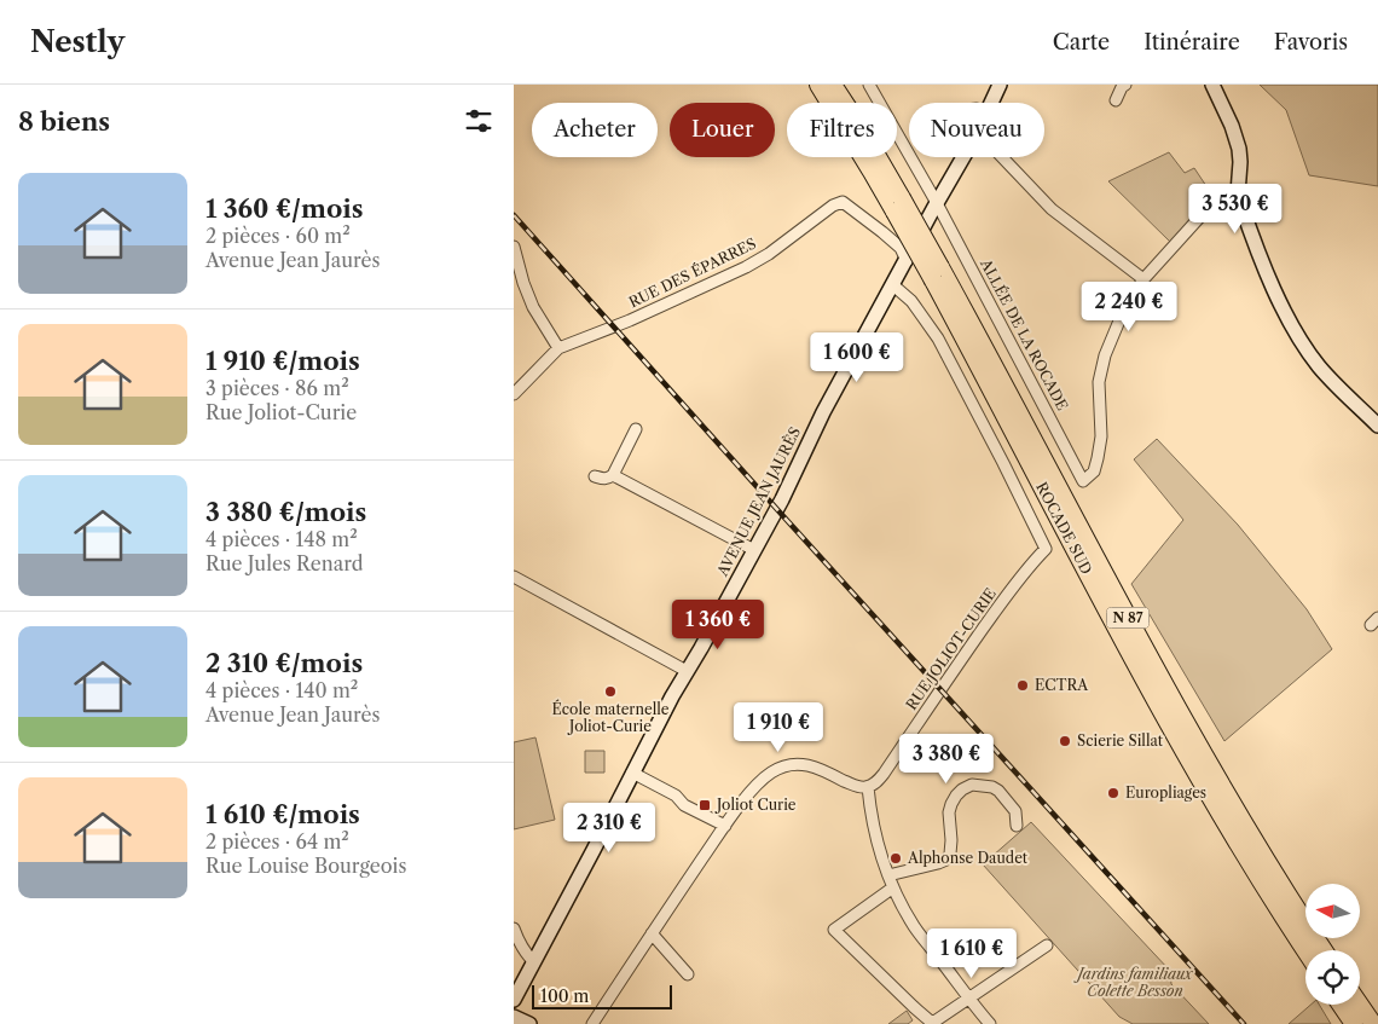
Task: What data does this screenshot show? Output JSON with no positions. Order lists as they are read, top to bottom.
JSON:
{
  "streets": {
    "highway": ["ROCADE SUD", "N 87"],
    "main road": ["AVENUE JEAN JAURÈS"],
    "street": ["RUE DES ÉPARRES", "ALLÉE DE LA ROCADE", "RUE JOLIOT-CURIE"]
  },
  "crossings": [
    ["RUE DES ÉPARRES", "AVENUE JEAN JAURÈS"],
    ["ALLÉE DE LA ROCADE", "AVENUE JEAN JAURÈS"],
    ["AVENUE JEAN JAURÈS", "RUE JOLIOT-CURIE"]
  ],
  "parks": ["Jardins familiaux Colette Besson"],
  "places": {
    "other": [
      "ECTRA",
      "École maternelle Joliot-Curie",
      "Scierie Sillat",
      "Europliages",
      "Alphonse Daudet"
    ],
    "transit": ["Joliot Curie"]
  },
  "scale_bar": "100 m",
  "north": "left",
  "page": {
    "header": "Nestly",
    "nav": ["Carte", "Itinéraire", "Favoris"],
    "heading": "8 biens",
    "chip": [
      "Acheter",
      "Louer",
      "Filtres",
      "Nouveau"
    ],
    "list": [
      {
        "name": "1 360 €/mois",
        "note": "2 pièces · 60 m² · Avenue Jean Jaurès"
      },
      {
        "name": "1 910 €/mois",
        "note": "3 pièces · 86 m² · Rue Joliot-Curie"
      },
      {
        "name": "3 380 €/mois",
        "note": "4 pièces · 148 m² · Rue Jules Renard"
      },
      {
        "name": "2 310 €/mois",
        "note": "4 pièces · 140 m² · Avenue Jean Jaurès"
      },
      {
        "name": "1 610 €/mois",
        "note": "2 pièces · 64 m² · Rue Louise Bourgeois"
      }
    ],
    "price": [
      "3 530 €",
      "2 240 €",
      "1 600 €",
      "1 360 €",
      "1 910 €",
      "3 380 €",
      "2 310 €",
      "1 610 €"
    ],
    "scale": "100 m"
  }
}
